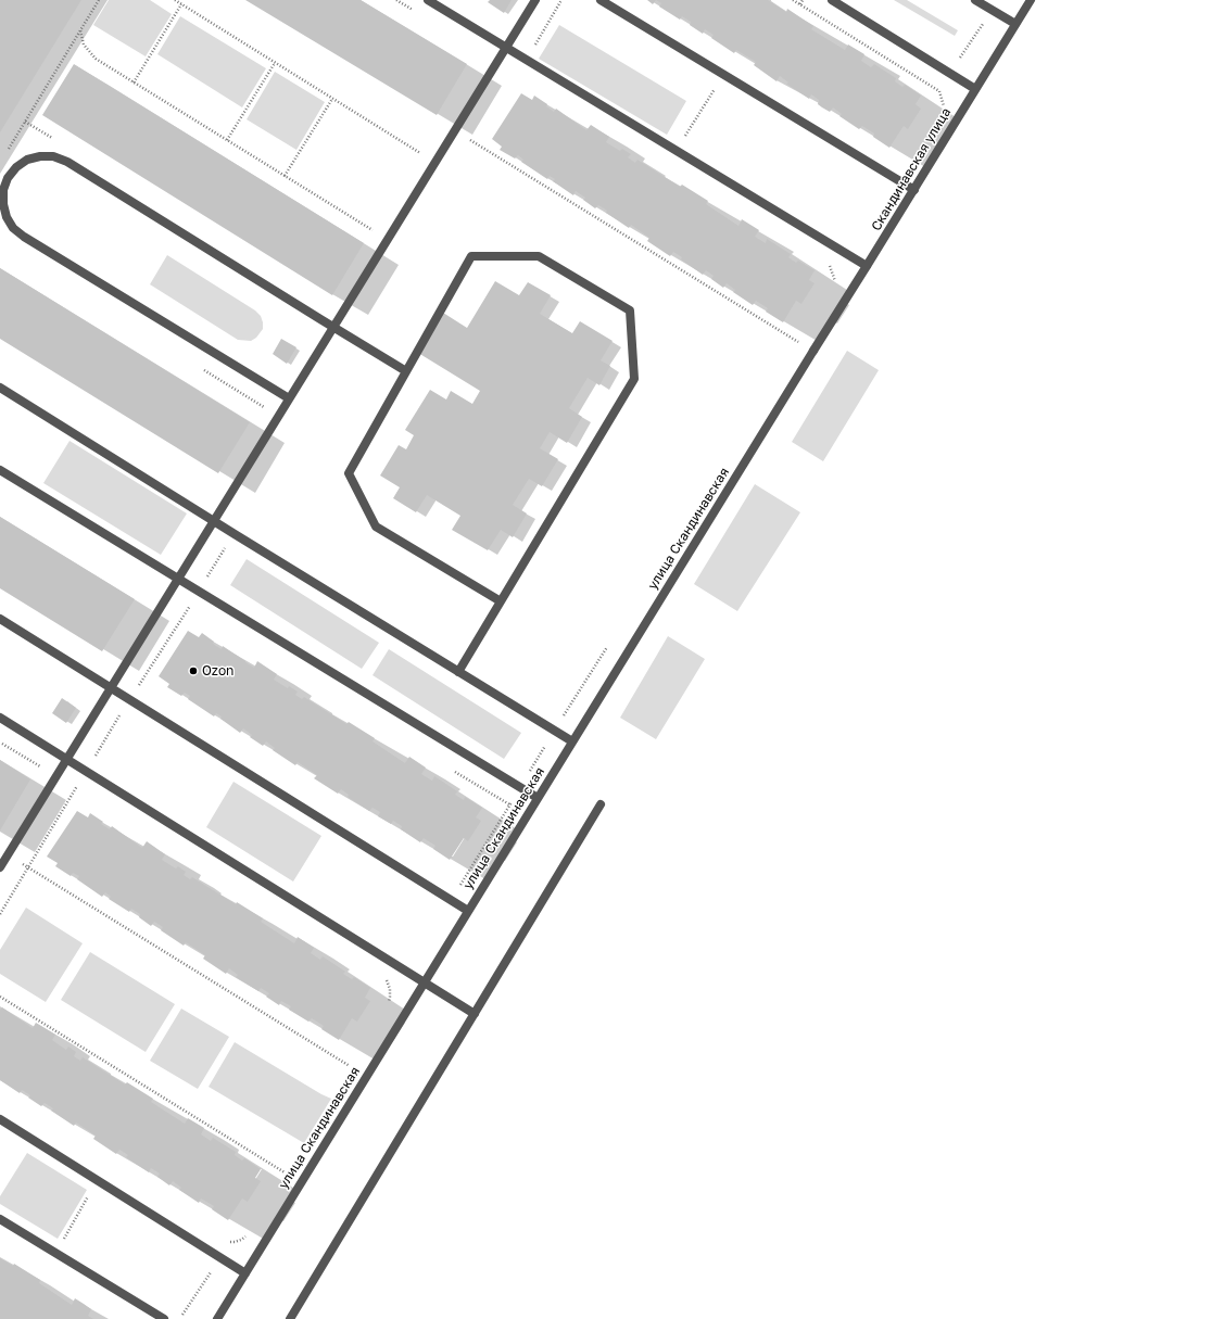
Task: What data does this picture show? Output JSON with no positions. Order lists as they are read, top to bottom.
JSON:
{
  "streets": {
    "street": ["Скандинавская улица", "улица Скандинавская"]
  },
  "crossings": [
    ["Скандинавская улица", "улица Скандинавская"]
  ],
  "places": ["Ozon"]
}
